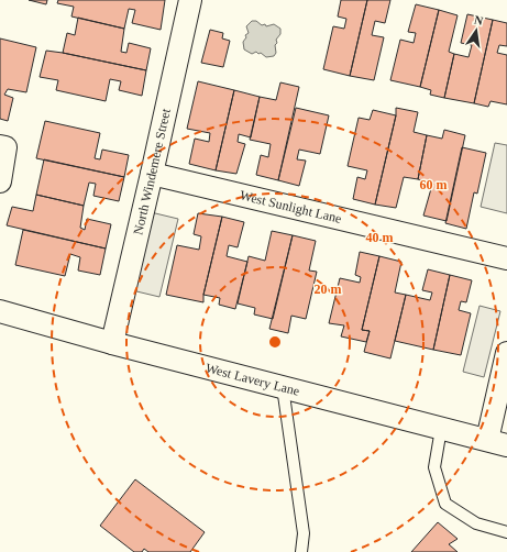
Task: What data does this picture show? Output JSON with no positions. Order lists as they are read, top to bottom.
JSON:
{
  "streets": {
    "street": ["North Windemere Street", "West Sunlight Lane", "West Lavery Lane"]
  },
  "crossings": [
    ["North Windemere Street", "West Sunlight Lane"],
    ["North Windemere Street", "West Lavery Lane"]
  ],
  "north": "top",
  "rings": ["60 m", "40 m", "20 m"]
}
